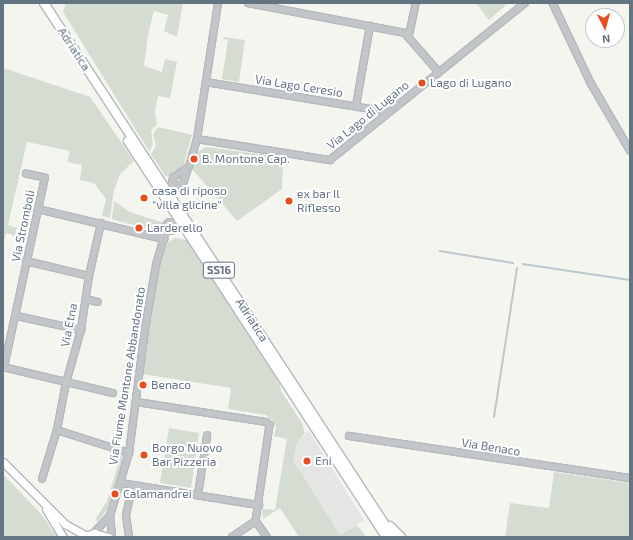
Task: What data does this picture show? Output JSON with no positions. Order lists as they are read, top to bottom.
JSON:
{
  "streets": {
    "highway": ["Adriatica", "SS16"],
    "street": [
      "Via Lago Ceresio",
      "Via Lago di Lugano",
      "Via Stromboli",
      "Via Etna",
      "Via Fiume Montone Abbandonato",
      "Via Benaco"
    ]
  },
  "crossings": [
    ["Adriatica", "SS16"],
    ["Via Lago Ceresio", "Via Lago di Lugano"]
  ],
  "places": [
    "Lago di Lugano",
    "B. Montone Cap.",
    "casa di riposo \"villa glicine\"",
    "ex bar Il Riflesso",
    "Larderello",
    "Benaco",
    "Borgo Nuovo Bar Pizzeria",
    "Eni",
    "Calamandrei"
  ],
  "north": "bottom"
}
